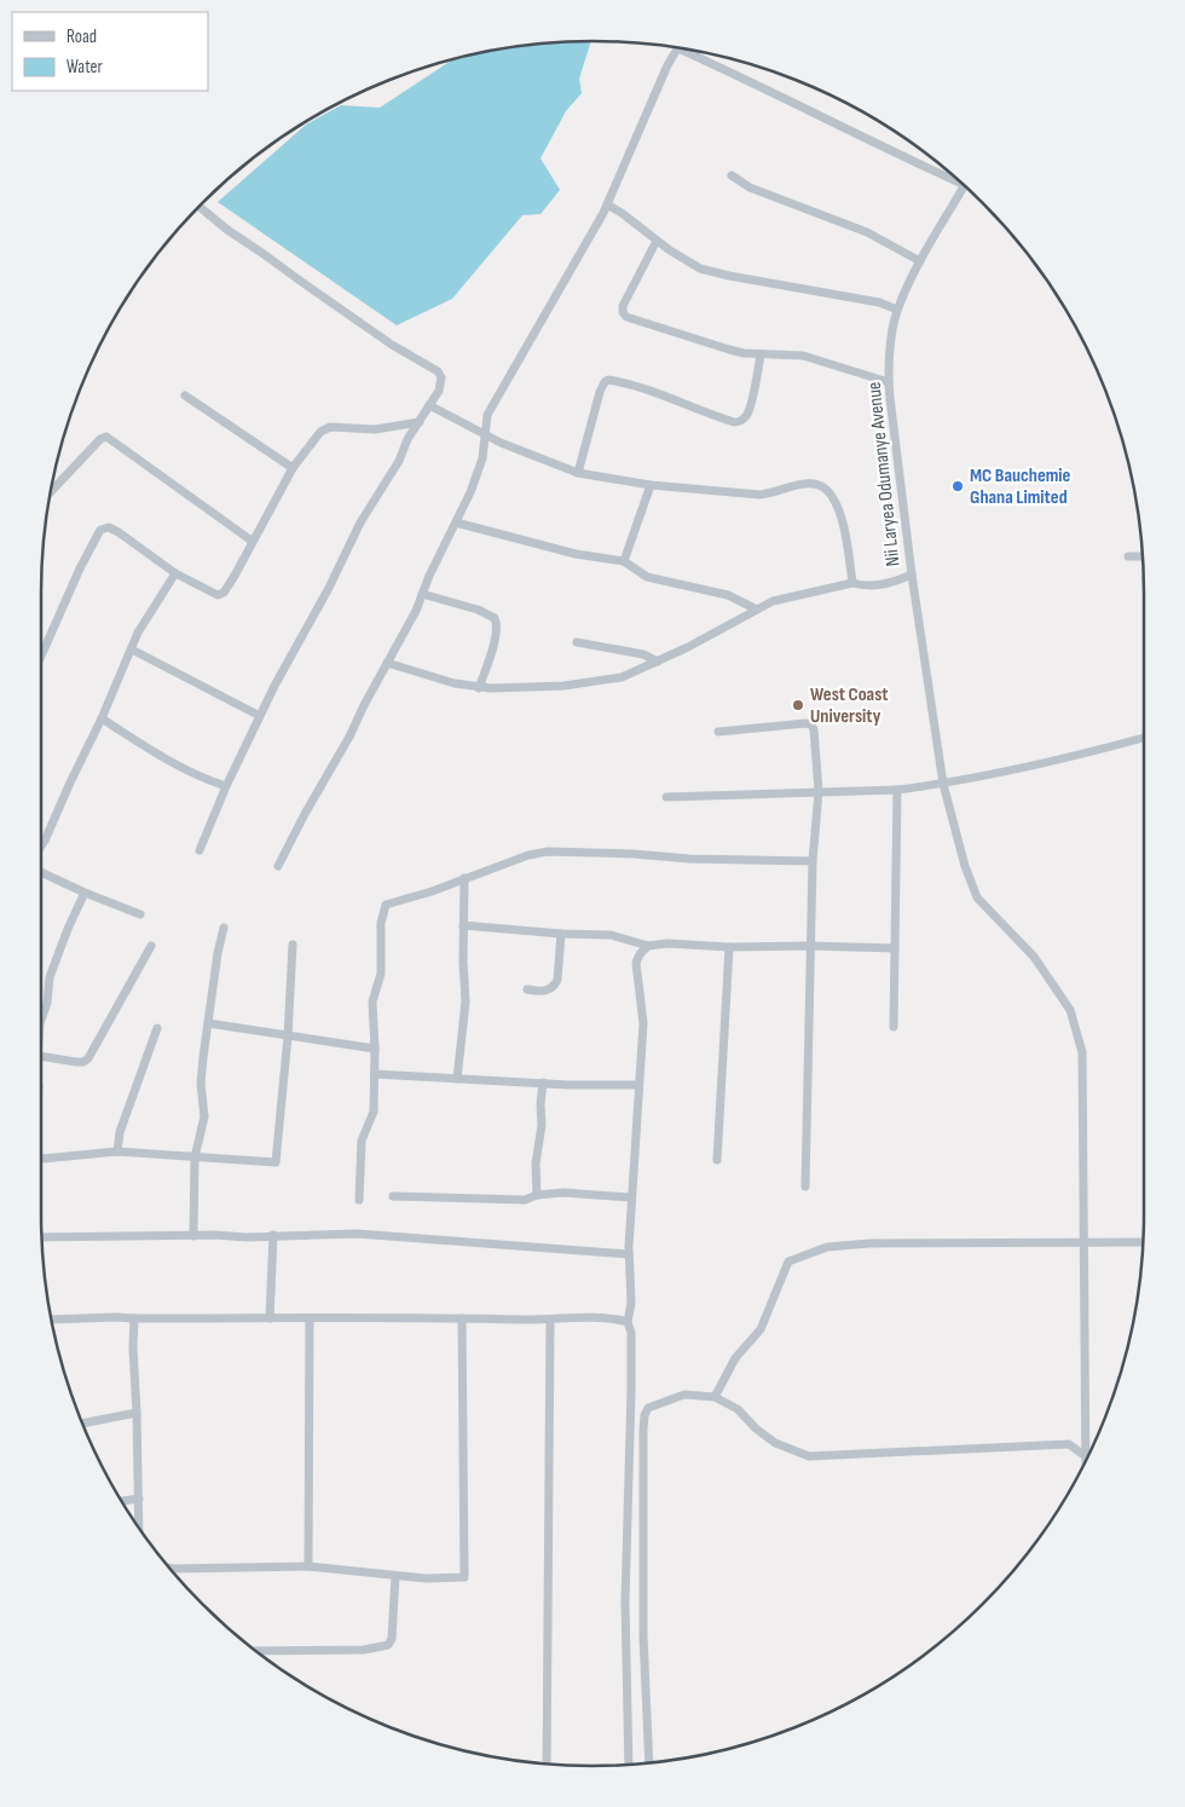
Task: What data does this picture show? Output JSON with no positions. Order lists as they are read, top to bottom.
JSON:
{
  "streets": {
    "street": ["Nii Laryea Odumanye Avenue"]
  },
  "places": ["MC Bauchemie Ghana Limited", "West Coast University"],
  "legend": ["Road", "Water"]
}
